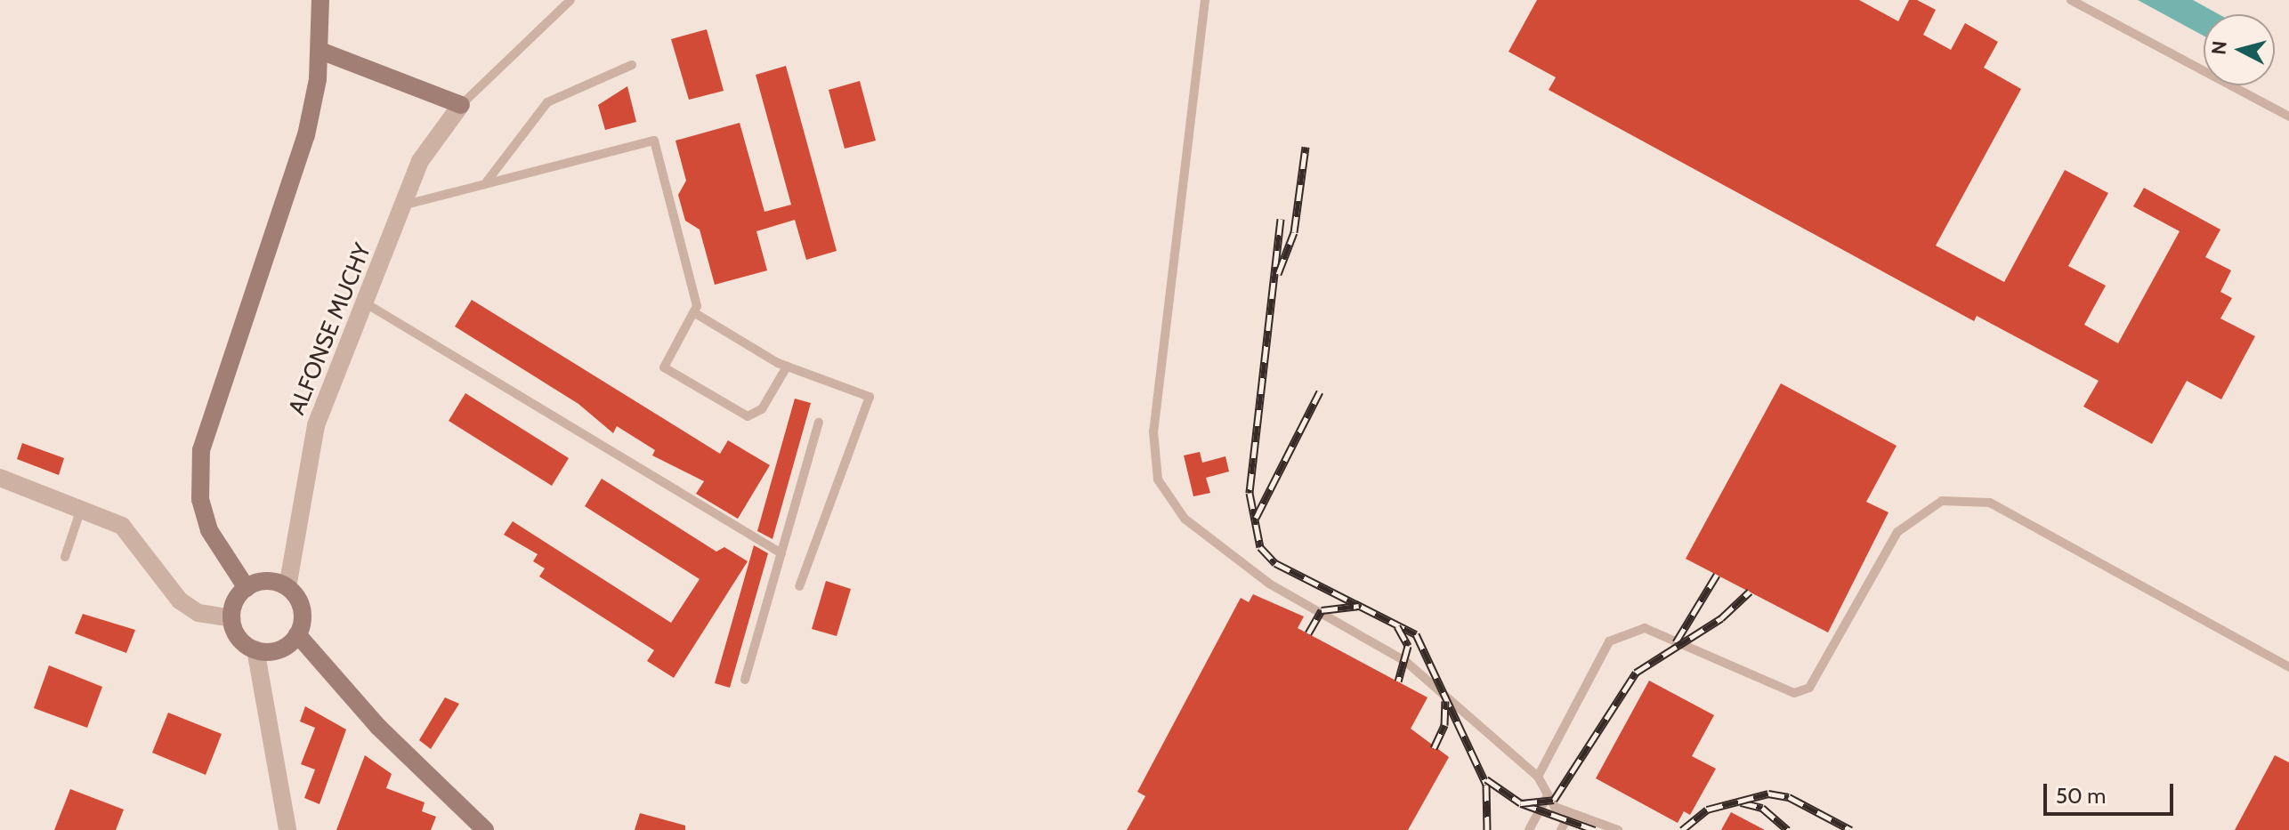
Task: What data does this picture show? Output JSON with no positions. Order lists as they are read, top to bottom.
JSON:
{
  "streets": {
    "street": ["ALFONSE MUCHY"]
  },
  "scale_bar": "50 m",
  "north": "left"
}
